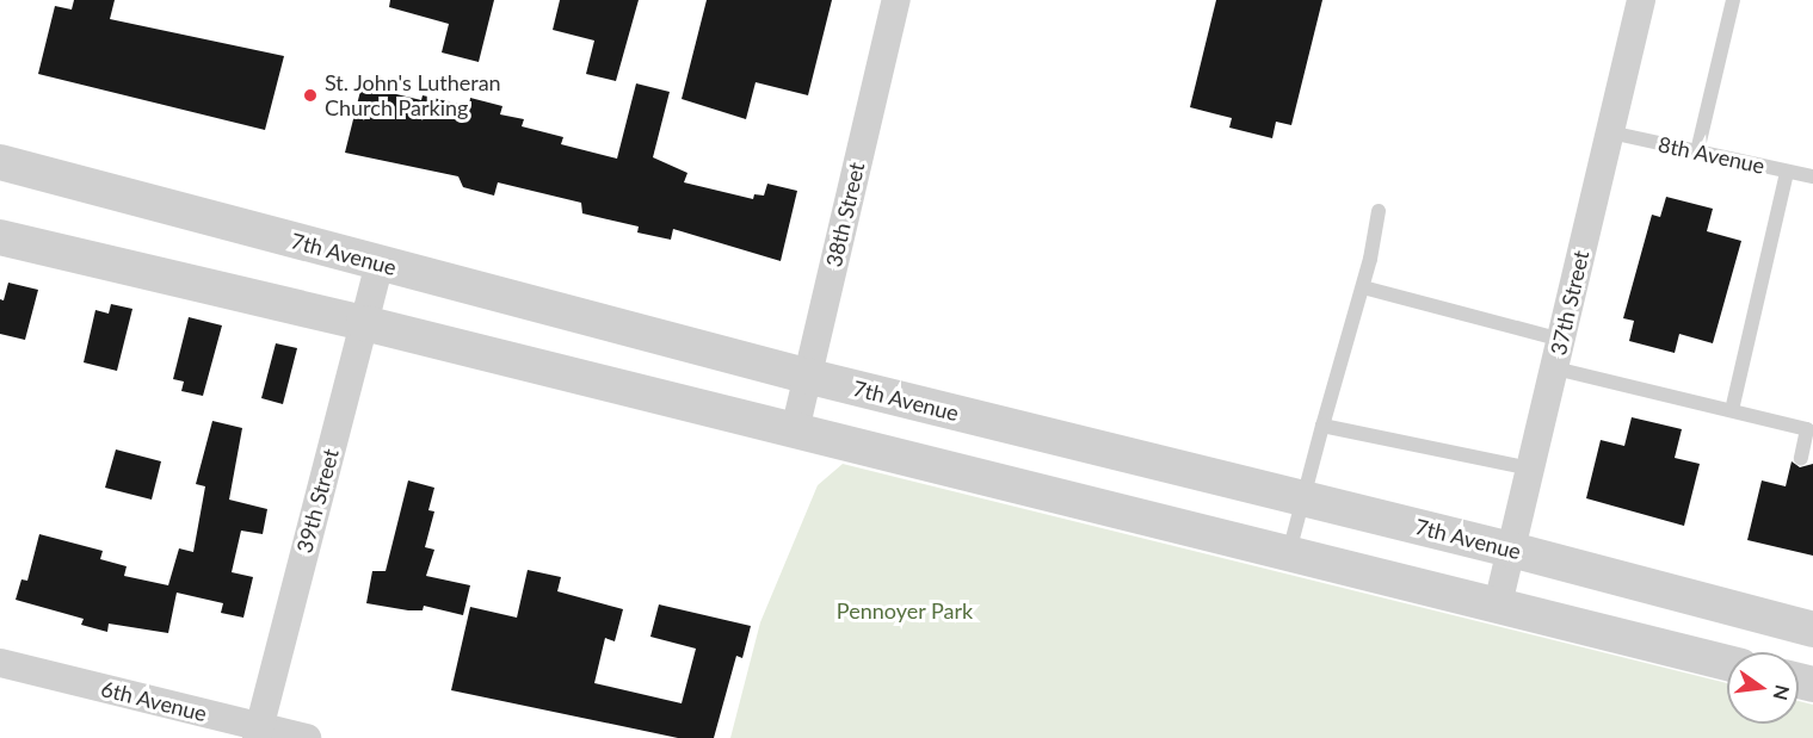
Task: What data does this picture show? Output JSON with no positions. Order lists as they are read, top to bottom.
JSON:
{
  "streets": {
    "street": [
      "38th Street",
      "7th Avenue",
      "37th Street",
      "39th Street",
      "6th Avenue"
    ],
    "lane": ["8th Avenue"]
  },
  "crossings": [
    ["8th Avenue", "37th Street"],
    ["38th Street", "7th Avenue"],
    ["7th Avenue", "37th Street"],
    ["7th Avenue", "39th Street"],
    ["39th Street", "6th Avenue"]
  ],
  "parks": ["Pennoyer Park"],
  "places": ["St. John's Lutheran Church Parking"],
  "north": "right"
}
